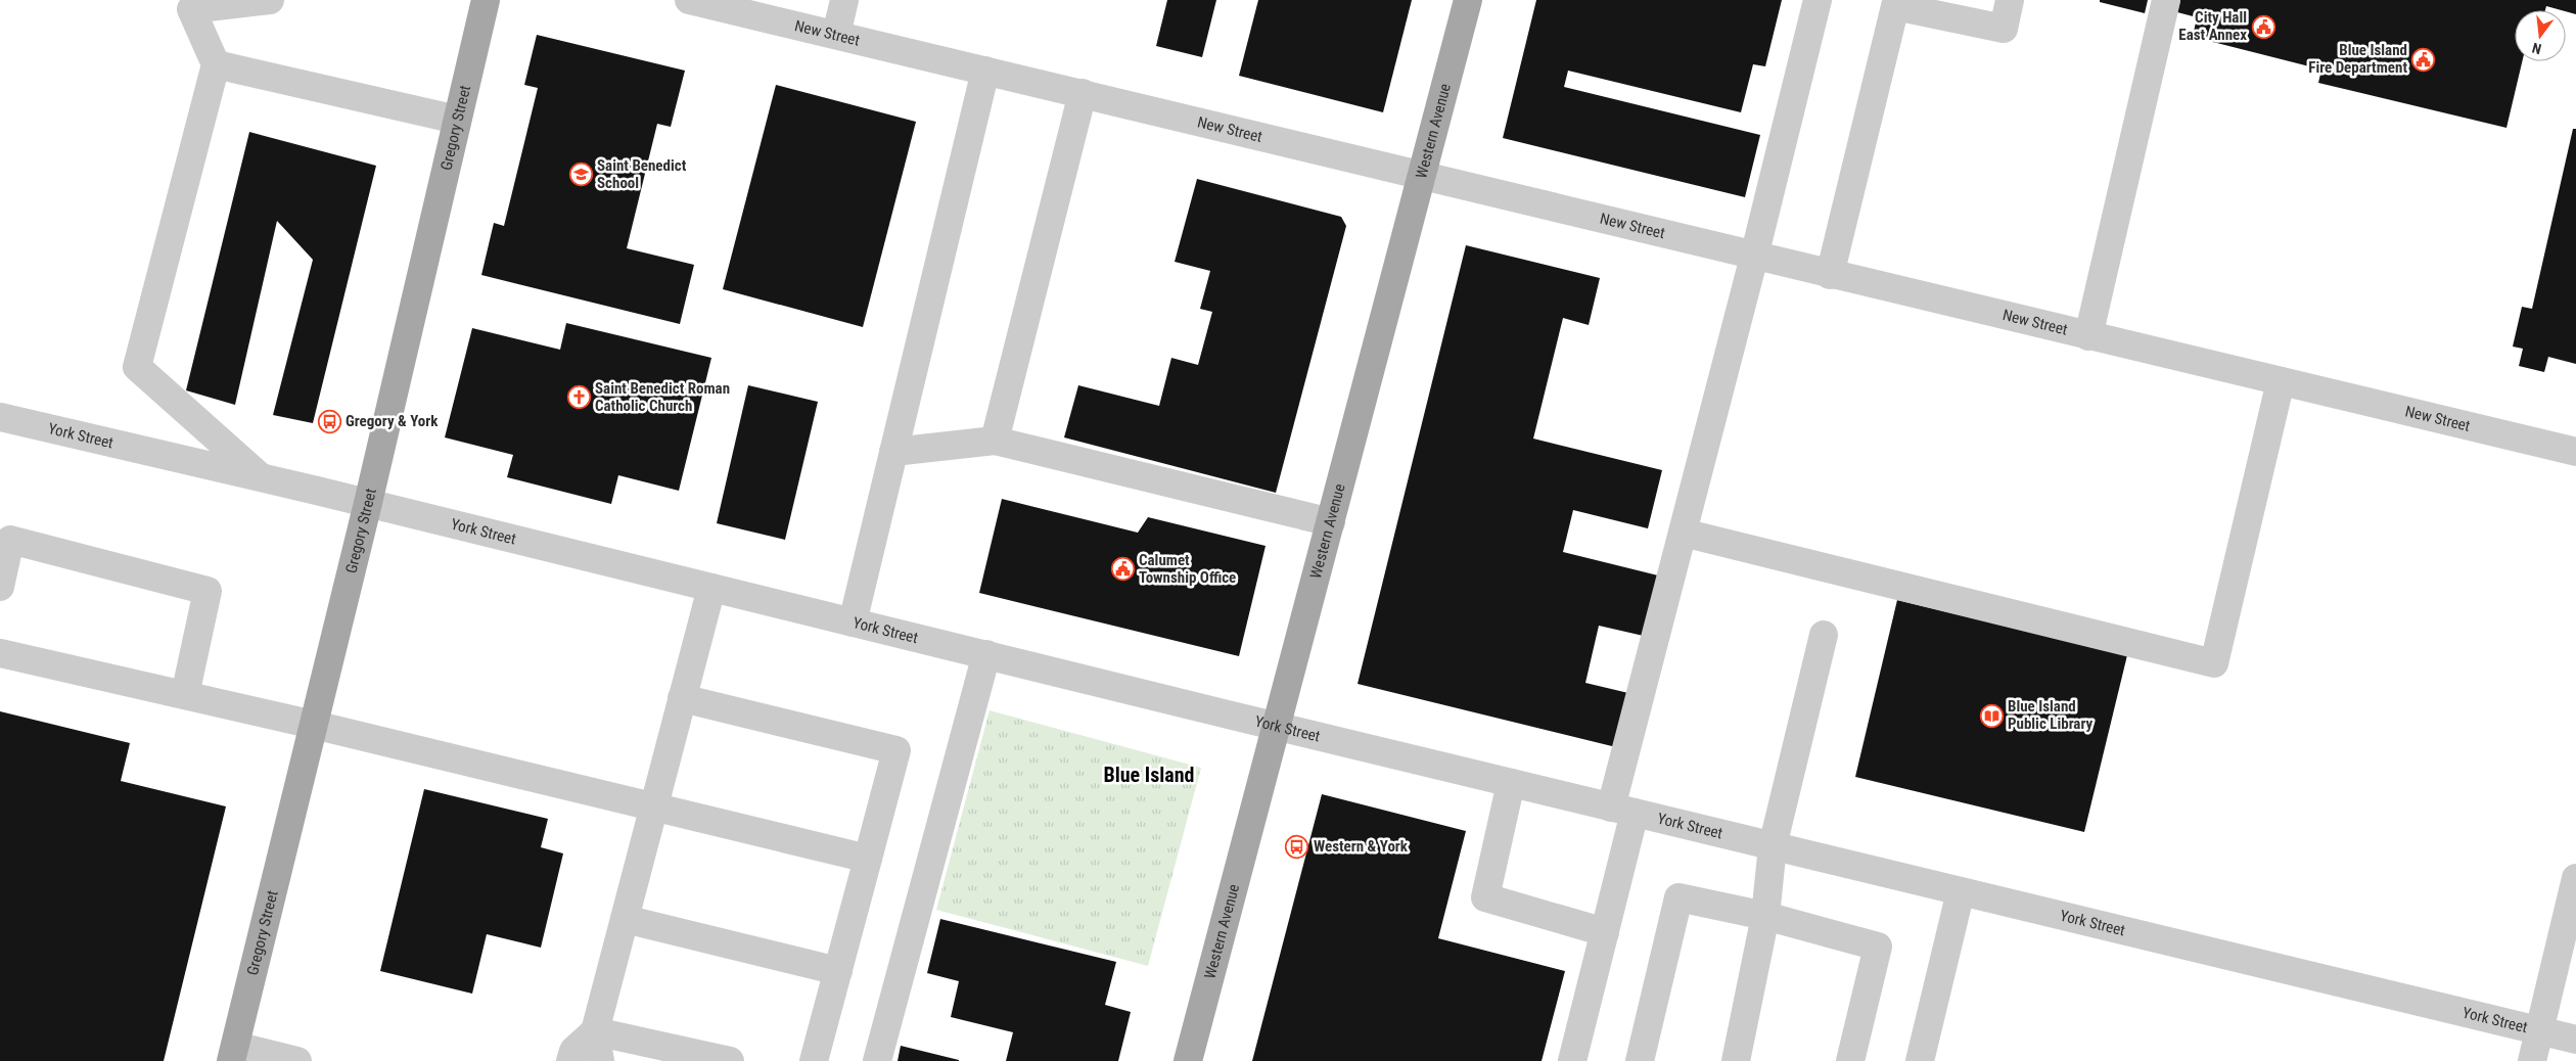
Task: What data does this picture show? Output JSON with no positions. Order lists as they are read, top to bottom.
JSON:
{
  "streets": {
    "main road": ["Gregory Street", "Western Avenue"],
    "street": ["New Street", "York Street"]
  },
  "crossings": [
    ["New Street", "Western Avenue"],
    ["Gregory Street", "York Street"],
    ["Western Avenue", "York Street"]
  ],
  "districts": ["Blue Island"],
  "places": {
    "public building": ["City Hall East Annex", "Blue Island Fire Department", "Calumet Township Office"],
    "school or university": ["Saint Benedict School"],
    "church": ["Saint Benedict Roman Catholic Church"],
    "bus stop": ["Gregory & York", "Western & York"],
    "library": ["Blue Island Public Library"]
  },
  "north": "bottom"
}
